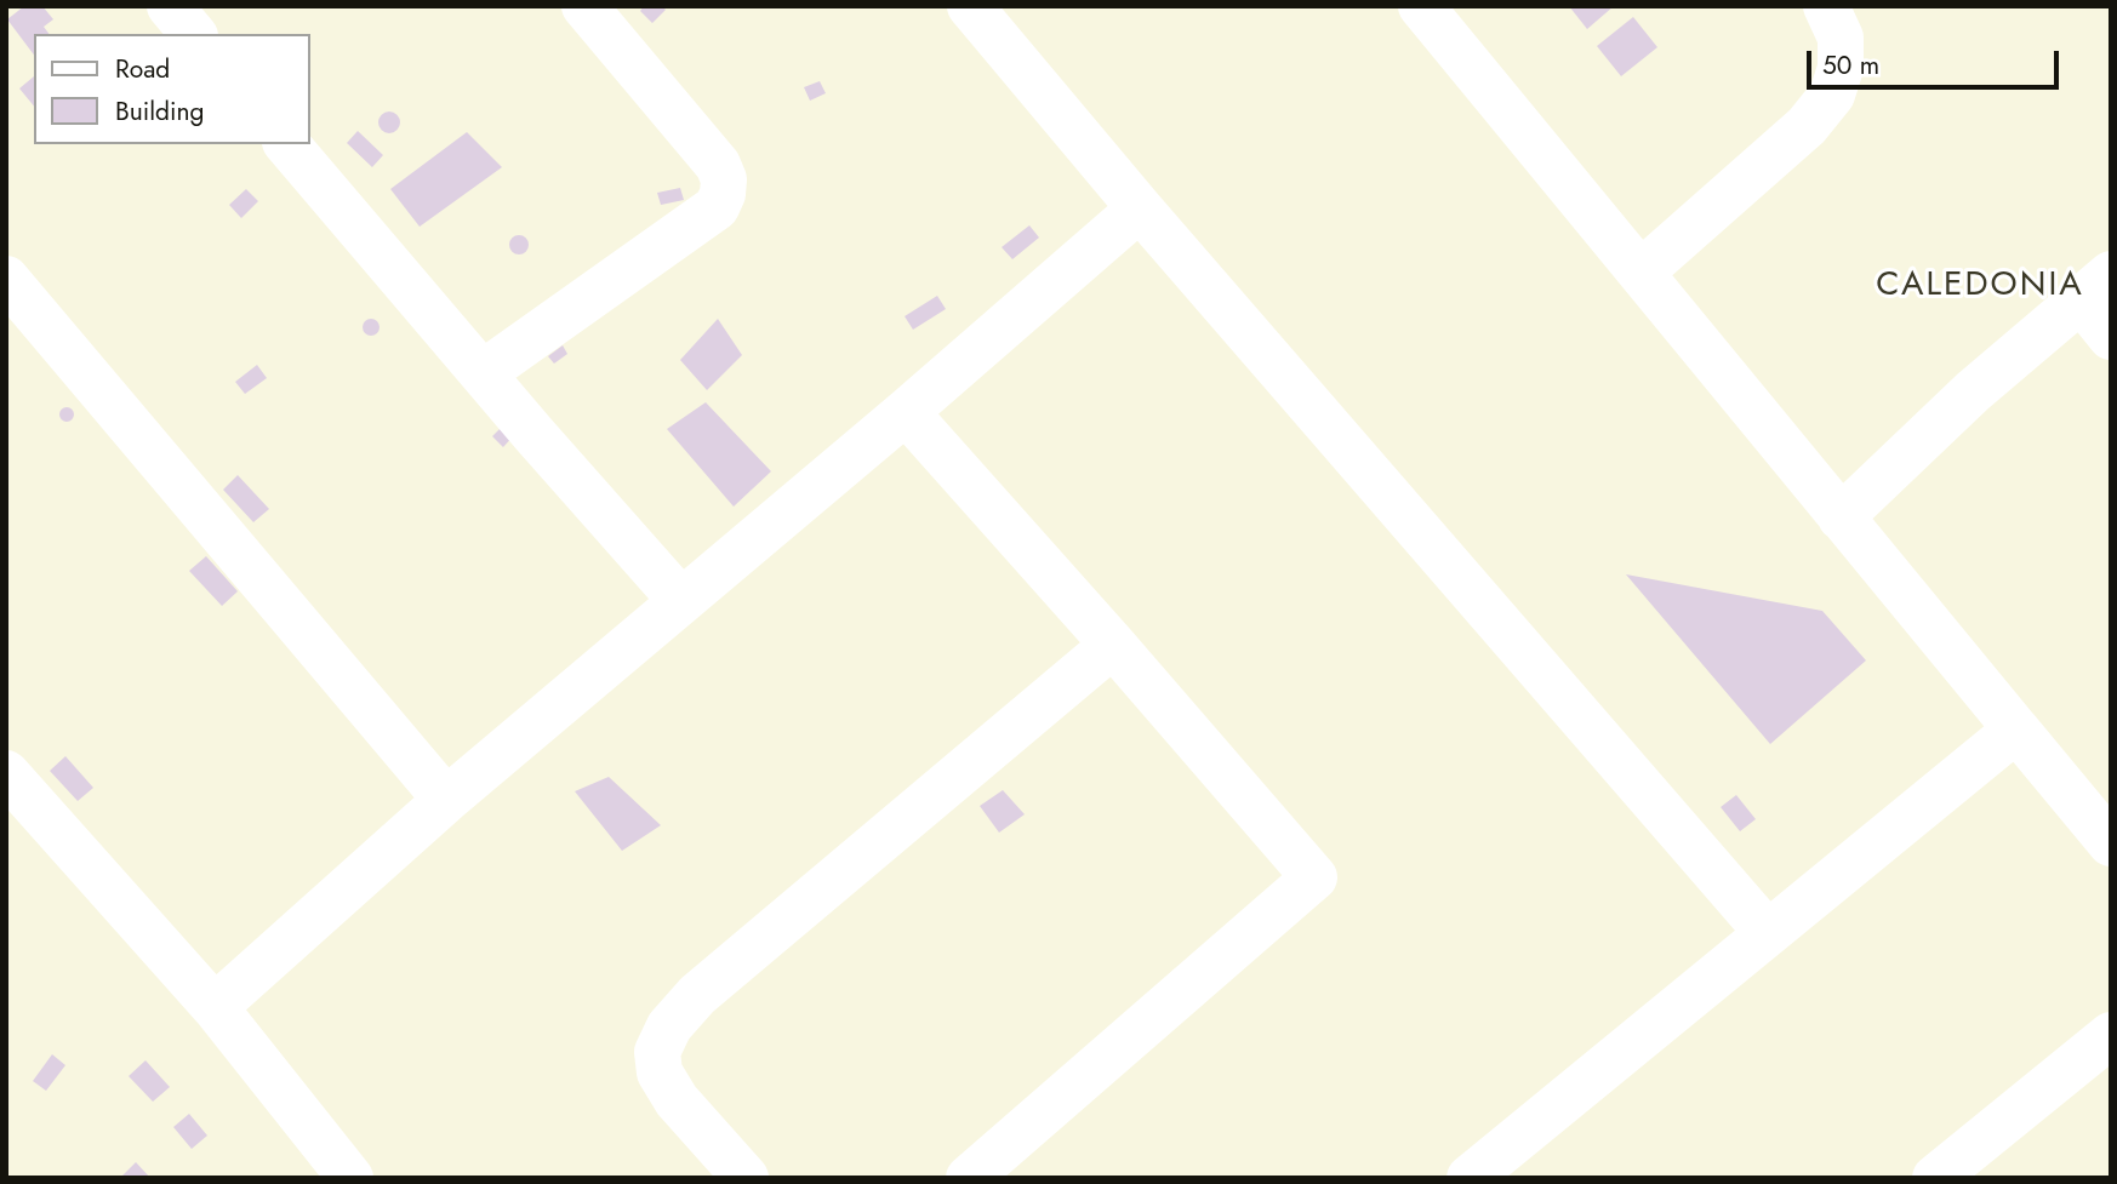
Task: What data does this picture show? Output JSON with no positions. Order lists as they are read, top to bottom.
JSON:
{
  "districts": ["CALEDONIA"],
  "legend": ["Road", "Building"],
  "scale_bar": "50 m"
}
